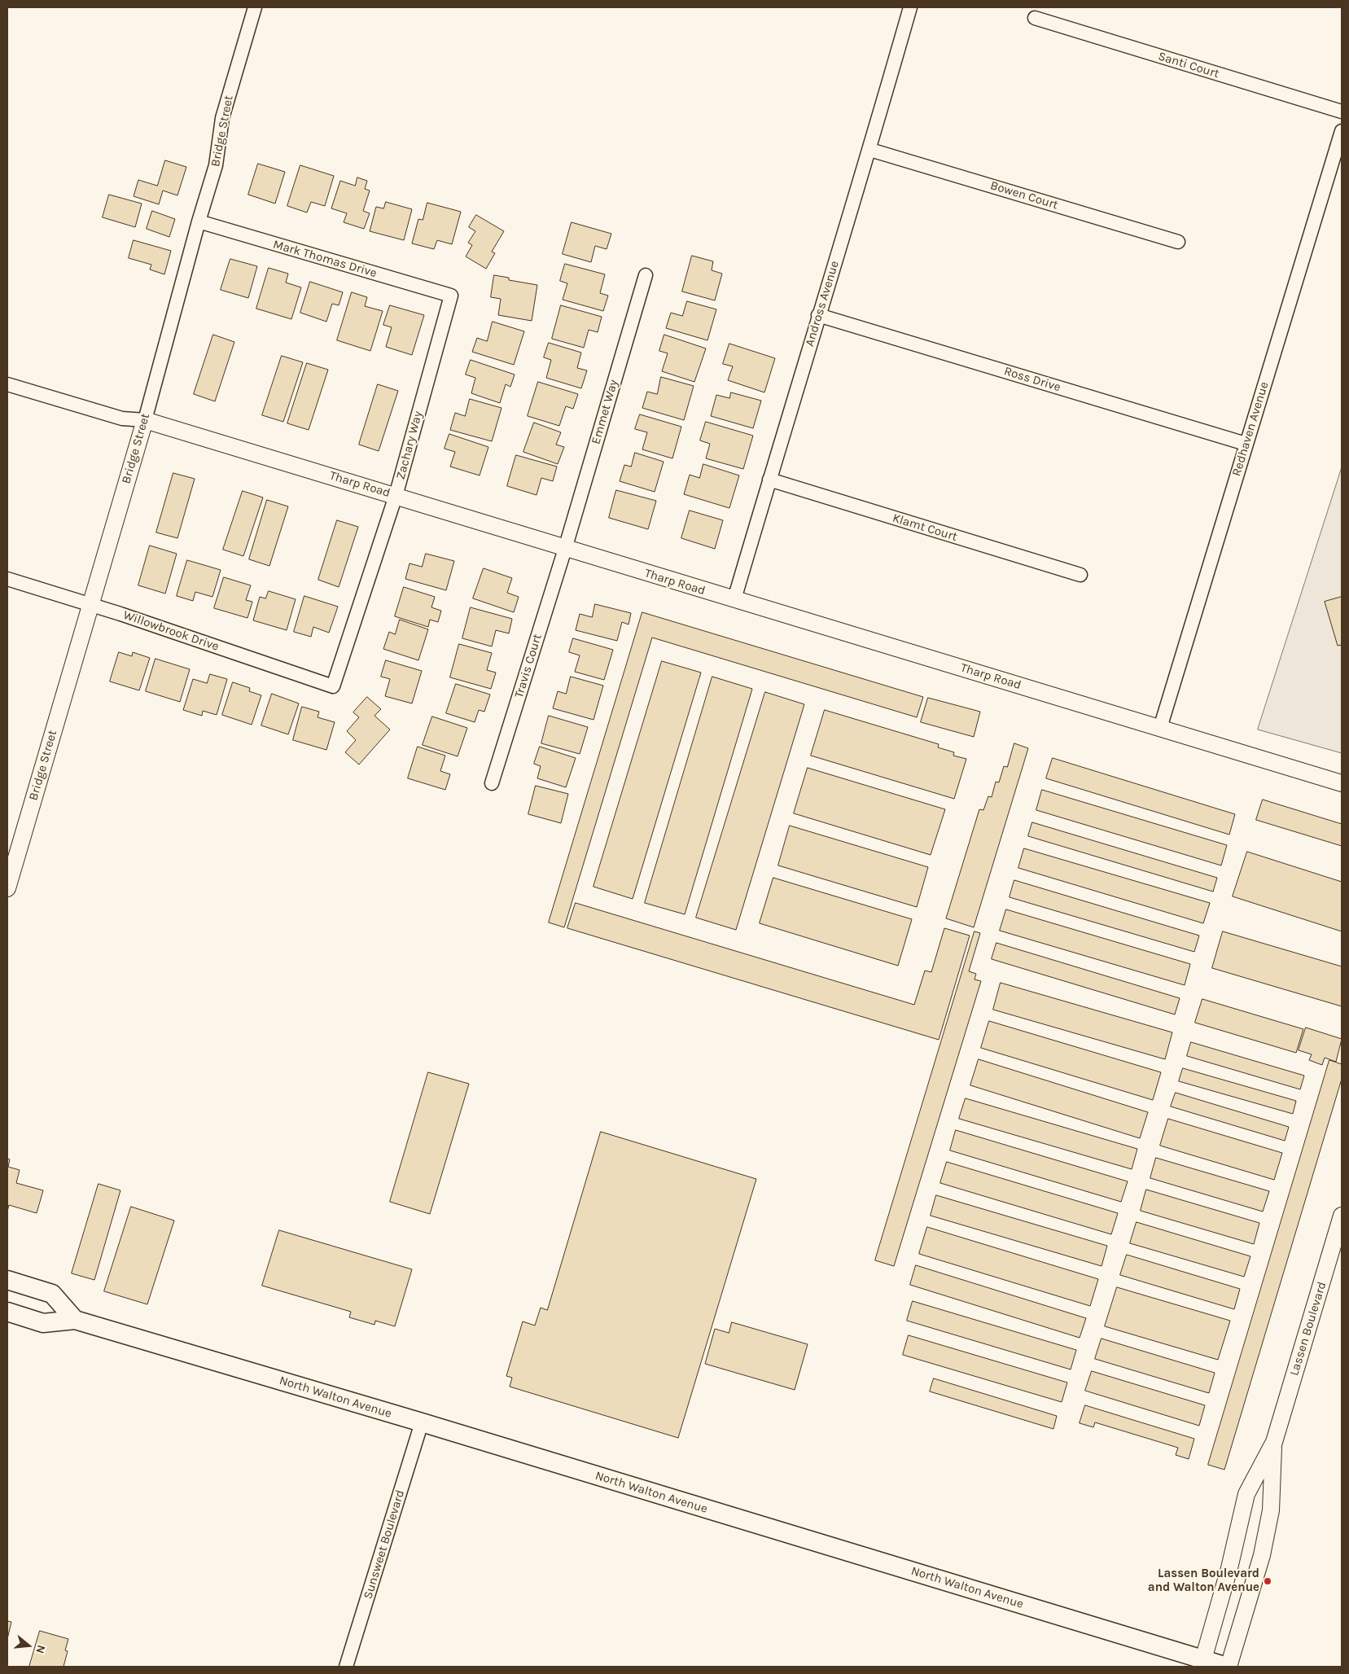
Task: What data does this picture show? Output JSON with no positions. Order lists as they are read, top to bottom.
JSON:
{
  "streets": {
    "main road": ["North Walton Avenue"],
    "street": [
      "Santi Court",
      "Bridge Street",
      "Bowen Court",
      "Mark Thomas Drive",
      "Andross Avenue",
      "Ross Drive",
      "Emmet Way",
      "Redhaven Avenue",
      "Zachary Way",
      "Tharp Road",
      "Klamt Court",
      "Willowbrook Drive",
      "Travis Court",
      "Lassen Boulevard",
      "Sunsweet Boulevard"
    ]
  },
  "crossings": [
    ["Bridge Street", "Mark Thomas Drive"],
    ["Bridge Street", "Tharp Road"],
    ["Bridge Street", "Willowbrook Drive"],
    ["Bowen Court", "Andross Avenue"],
    ["Mark Thomas Drive", "Zachary Way"],
    ["Andross Avenue", "Ross Drive"],
    ["Andross Avenue", "Tharp Road"],
    ["Andross Avenue", "Klamt Court"],
    ["Ross Drive", "Redhaven Avenue"],
    ["Emmet Way", "Tharp Road"],
    ["Emmet Way", "Travis Court"],
    ["Redhaven Avenue", "Tharp Road"],
    ["Zachary Way", "Tharp Road"],
    ["Zachary Way", "Willowbrook Drive"],
    ["Tharp Road", "Travis Court"],
    ["Lassen Boulevard", "North Walton Avenue"],
    ["North Walton Avenue", "Sunsweet Boulevard"]
  ],
  "places": ["Lassen Boulevard and Walton Avenue"],
  "north": "right"
}
